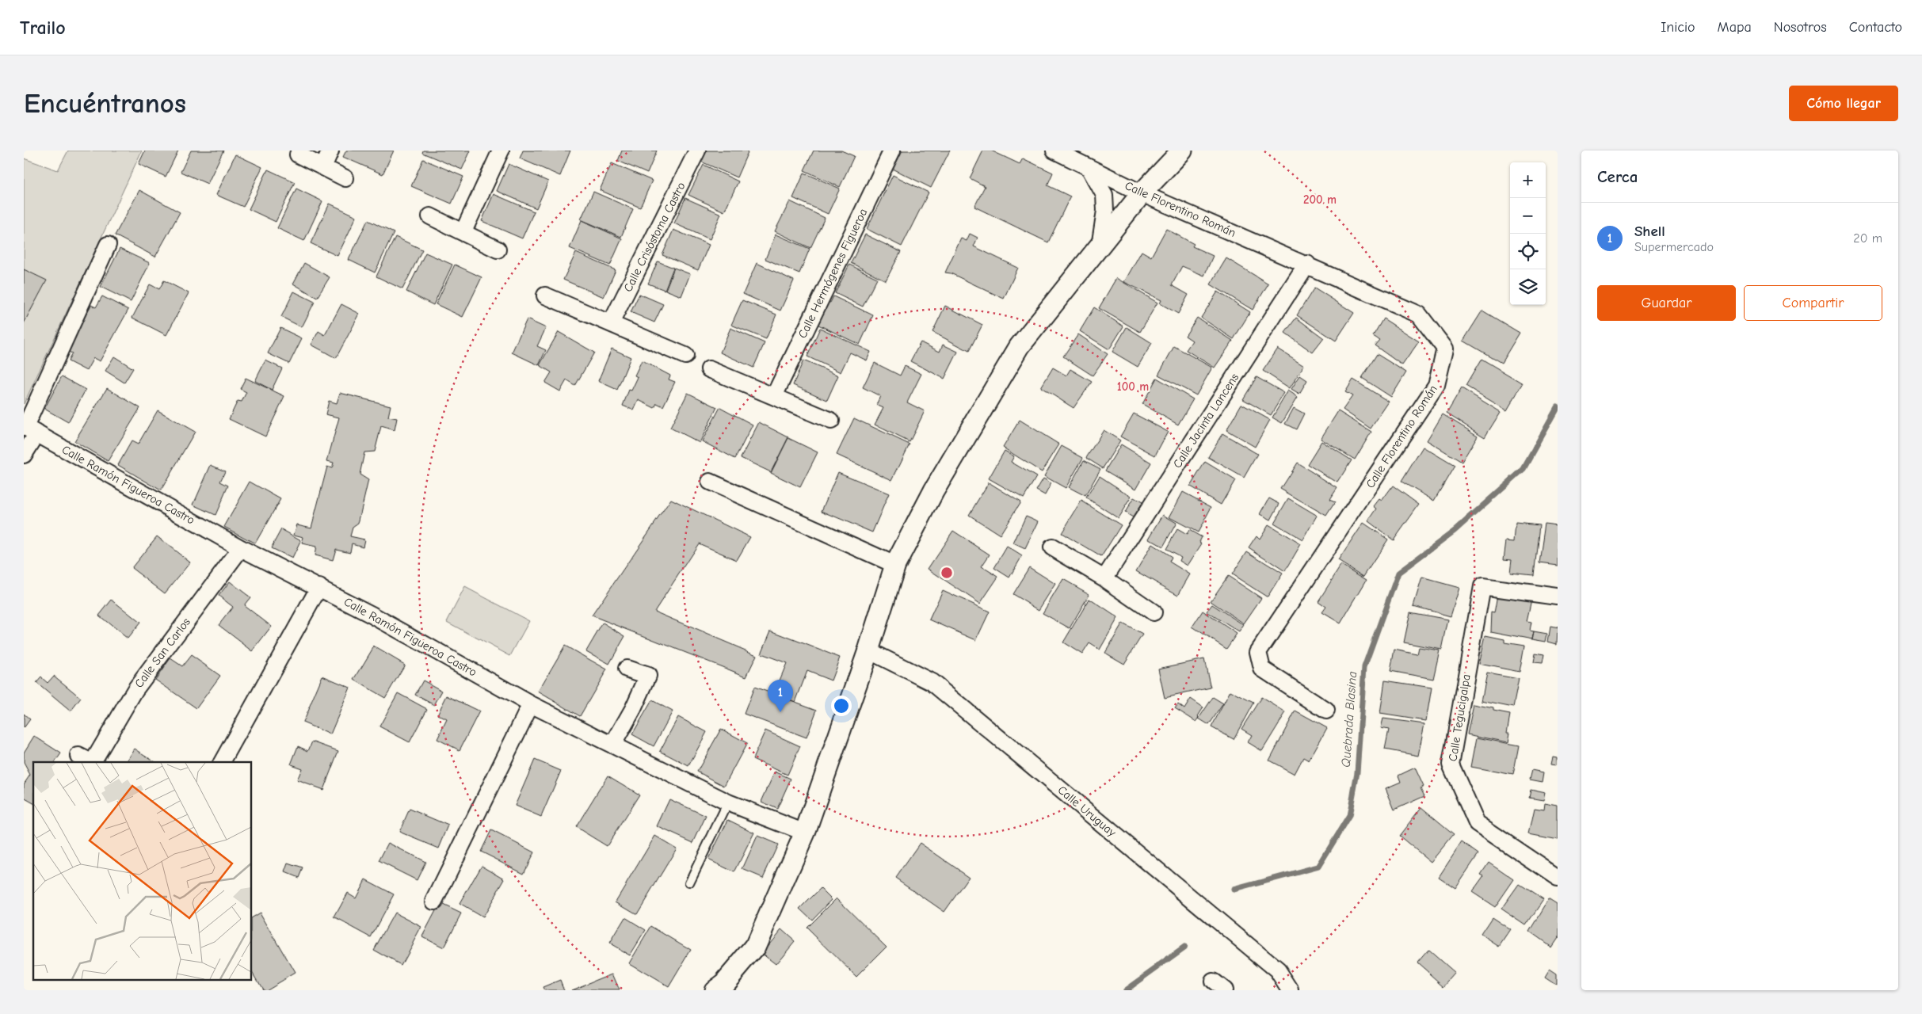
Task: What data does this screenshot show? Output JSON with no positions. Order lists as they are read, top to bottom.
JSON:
{
  "streets": {
    "street": [
      "Calle Florentino Román",
      "Calle Crisóstoma Castro",
      "Calle Hermógenes Figueroa",
      "Calle Jacinta Lancens",
      "Calle Ramón Figueroa Castro",
      "Calle San Carlos",
      "Calle Tegucigalpa",
      "Calle Uruguay"
    ]
  },
  "crossings": [
    ["Calle Florentino Román", "Calle Jacinta Lancens"],
    ["Calle Ramón Figueroa Castro", "Calle San Carlos"]
  ],
  "water": ["Quebrada Blasina"],
  "page": {
    "header": "Trailo",
    "nav": [
      "Inicio",
      "Mapa",
      "Nosotros",
      "Contacto"
    ],
    "buttons": [
      "Cómo llegar",
      ["Guardar", "Compartir"]
    ],
    "title": "Encuéntranos",
    "heading": "Cerca",
    "map_buttons": ["+", "−"],
    "list": [
      {
        "mark": "1",
        "name": "Shell",
        "note": "Supermercado",
        "value": "20 m"
      }
    ],
    "pins": "1"
  },
  "rings": ["200 m", "100 m"]
}
